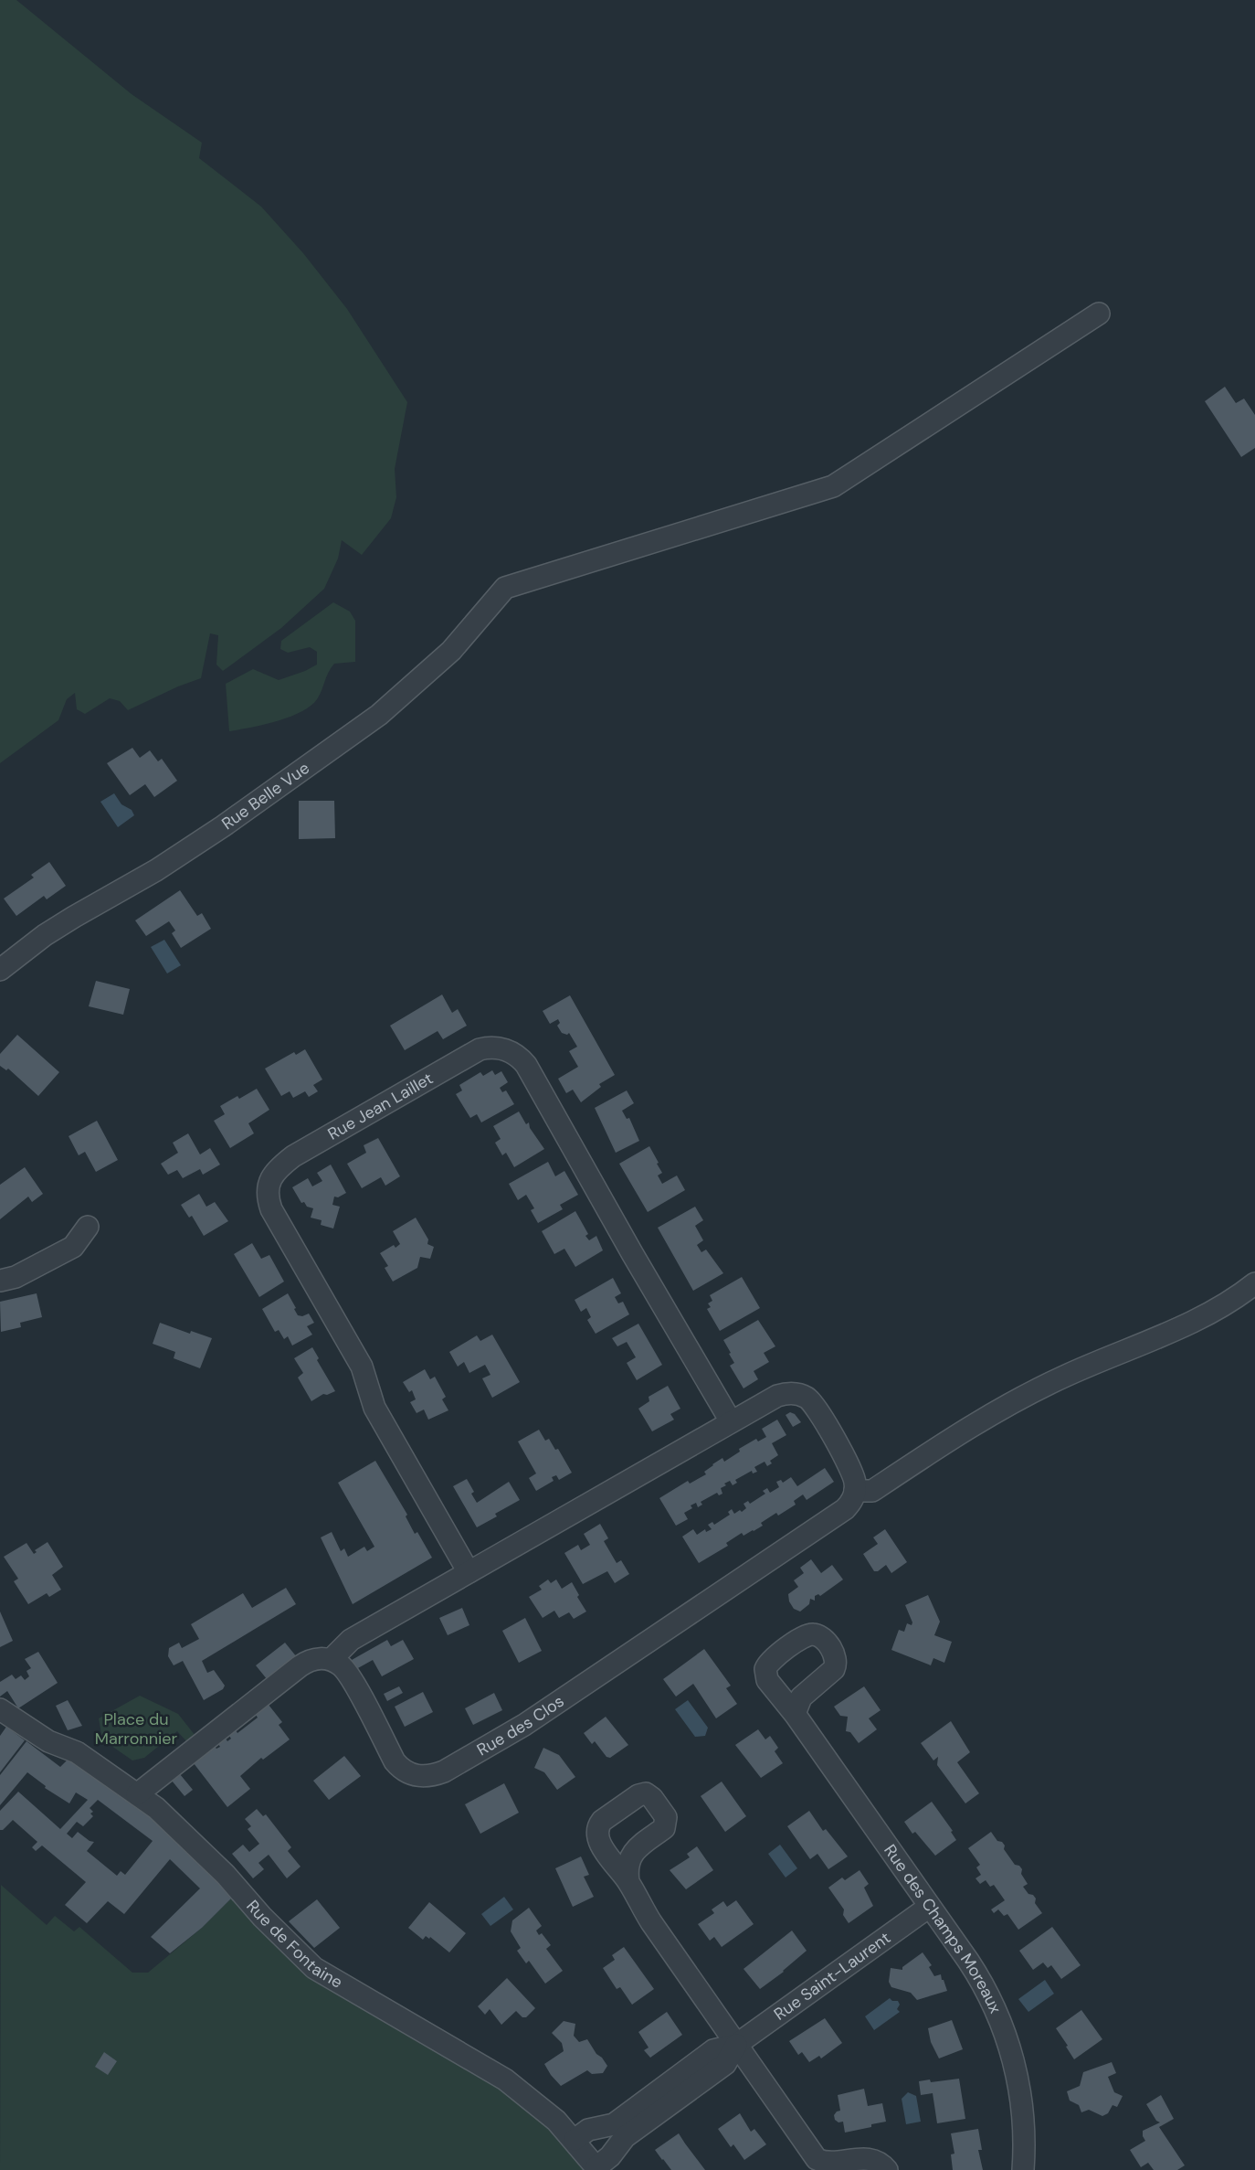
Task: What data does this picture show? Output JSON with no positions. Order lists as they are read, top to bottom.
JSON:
{
  "streets": {
    "street": [
      "Rue Belle Vue",
      "Rue Jean Laillet",
      "Rue des Clos",
      "Rue des Champs Moreaux",
      "Rue de Fontaine",
      "Rue Saint-Laurent"
    ]
  },
  "crossings": [
    ["Rue des Champs Moreaux", "Rue Saint-Laurent"],
    ["Rue de Fontaine", "Rue Saint-Laurent"]
  ],
  "parks": ["Place du Marronnier"]
}
